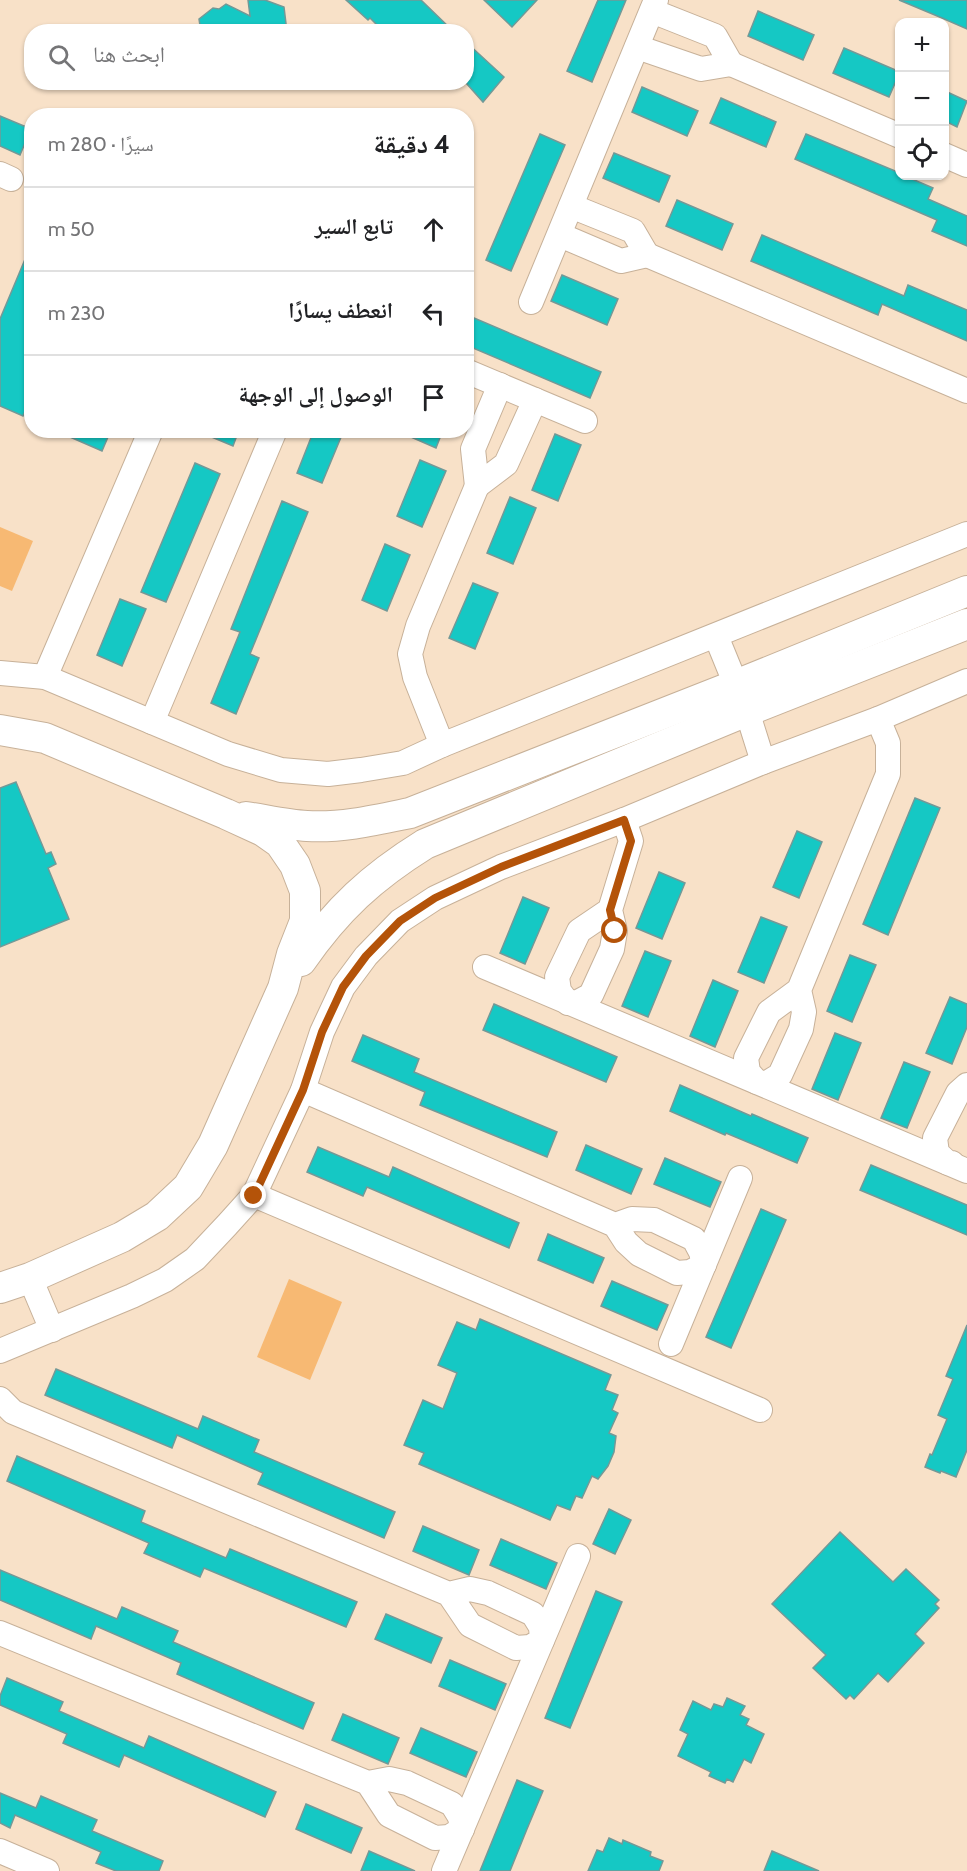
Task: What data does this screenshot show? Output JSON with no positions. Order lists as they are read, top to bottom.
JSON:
{
  "page": {
    "map_buttons": ["+", "−"],
    "search": "ابحث هنا",
    "heading": ["4 دقيقة", "سيرًا · 280 m"],
    "list": [
      ["تابع السير", "50 m"],
      ["انعطف يسارًا", "230 m"],
      "الوصول إلى الوجهة"
    ]
  }
}
